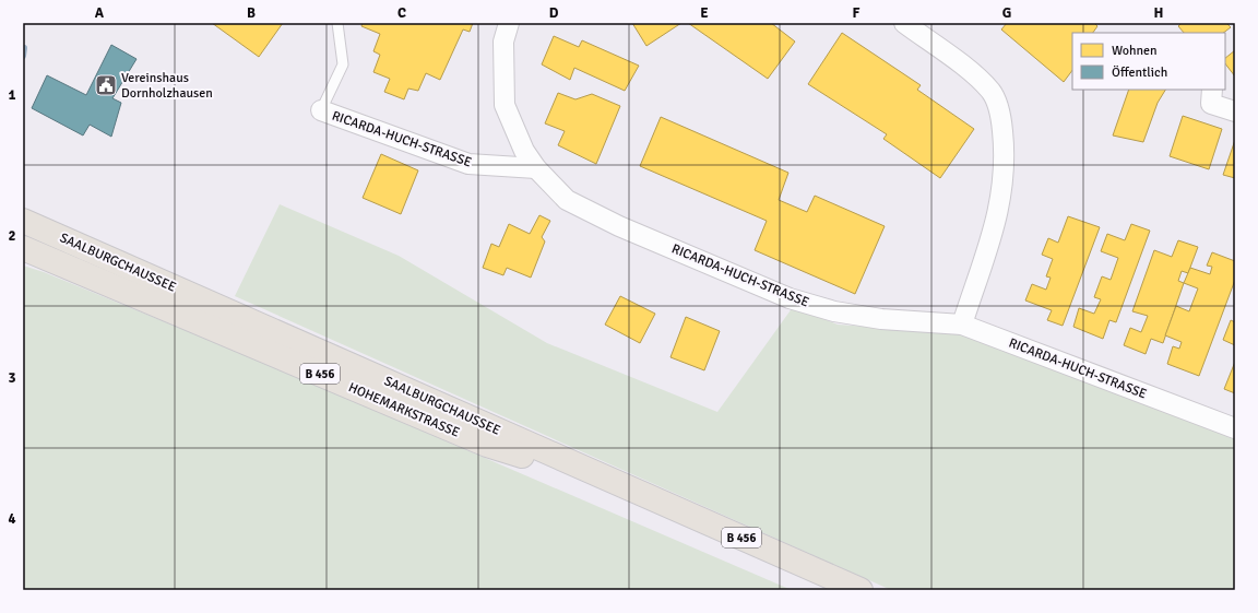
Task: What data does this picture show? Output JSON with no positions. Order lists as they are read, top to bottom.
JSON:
{
  "streets": {
    "main road": ["SAALBURGCHAUSSEE", "B 456", "HOHEMARKSTRASSE"],
    "street": ["RICARDA-HUCH-STRASSE"]
  },
  "crossings": [
    ["SAALBURGCHAUSSEE", "HOHEMARKSTRASSE"]
  ],
  "places": {
    "public building": ["Vereinshaus Dornholzhausen"]
  },
  "legend": ["Wohnen", "Öffentlich"],
  "grid": {
    "columns": [
      "A",
      "B",
      "C",
      "D",
      "E",
      "F",
      "G",
      "H"
    ],
    "rows": [
      "1",
      "2",
      "3",
      "4"
    ]
  }
}
